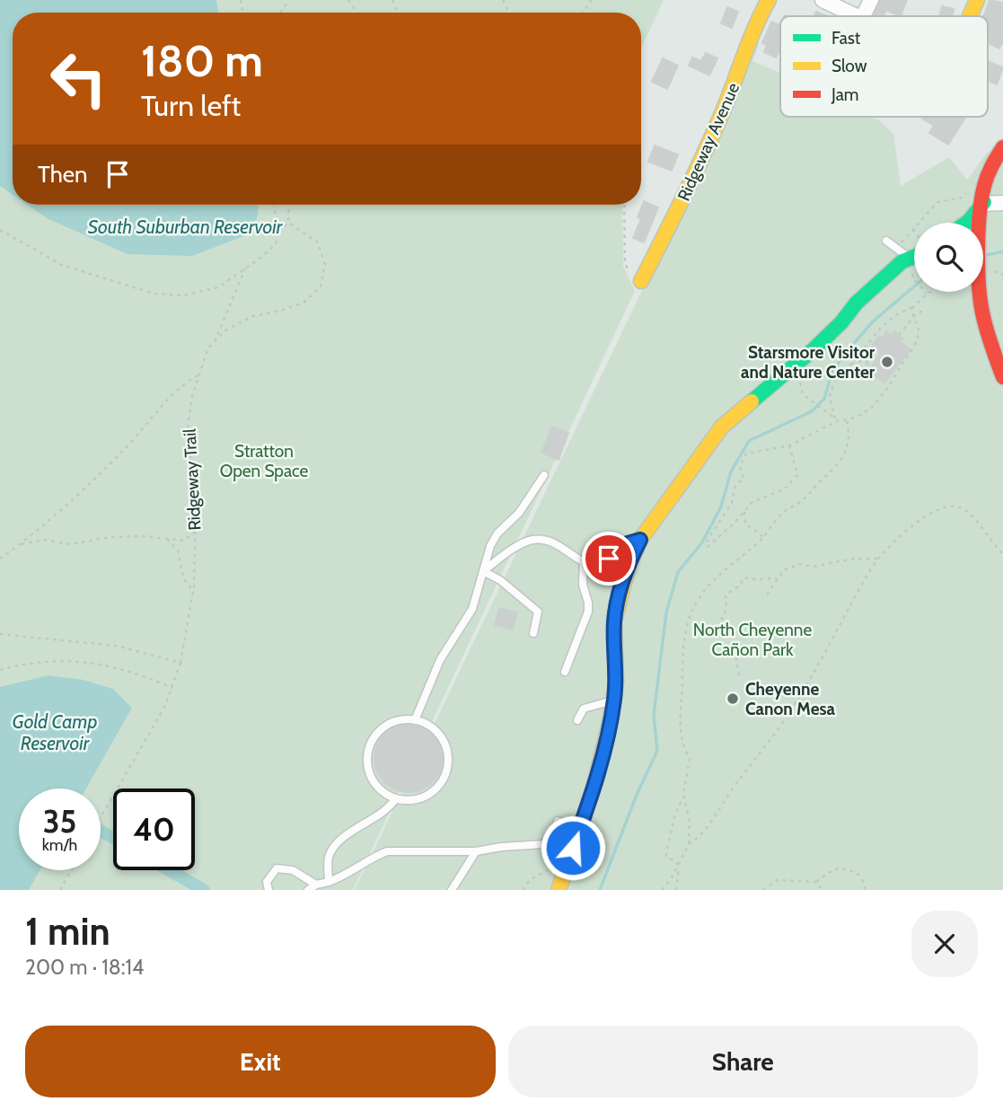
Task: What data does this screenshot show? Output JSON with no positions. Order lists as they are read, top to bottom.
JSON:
{
  "streets": {
    "street": ["Ridgeway Avenue"],
    "path": ["Ridgeway Trail"]
  },
  "water": ["South Suburban Reservoir", "Gold Camp Reservoir"],
  "parks": ["Stratton Open Space", "North Cheyenne Cañon Park"],
  "places": ["Starsmore Visitor and Nature Center", "Cheyenne Canon Mesa"],
  "legend": ["Fast", "Slow", "Jam"],
  "page": {
    "turn": ["180 m", "Turn left"],
    "then": "Then",
    "speed": "35 km/h",
    "limit": "40",
    "heading": ["1 min", "200 m · 18:14"],
    "buttons": ["Exit", "Share"]
  }
}
